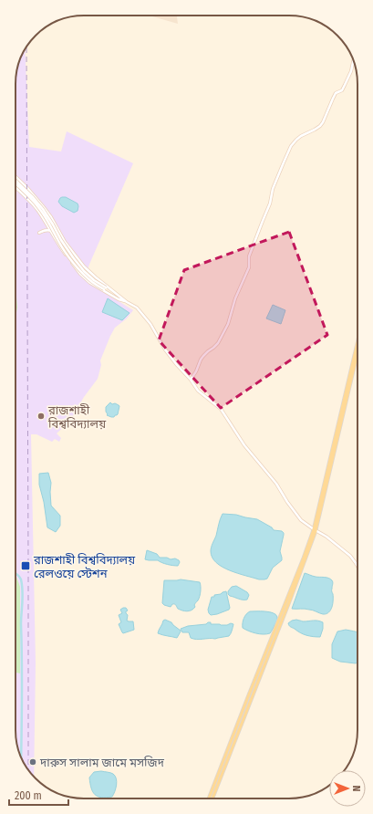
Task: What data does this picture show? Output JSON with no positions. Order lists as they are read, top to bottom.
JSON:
{
  "places": {
    "other": ["রাজশাহী বিশ্ববিদ্যালয়", "দারুস সালাম জামে মসজিদ"],
    "transit": ["রাজশাহী বিশ্ববিদ্যালয় রেলওয়ে স্টেশন"]
  },
  "scale_bar": "200 m",
  "north": "right"
}
